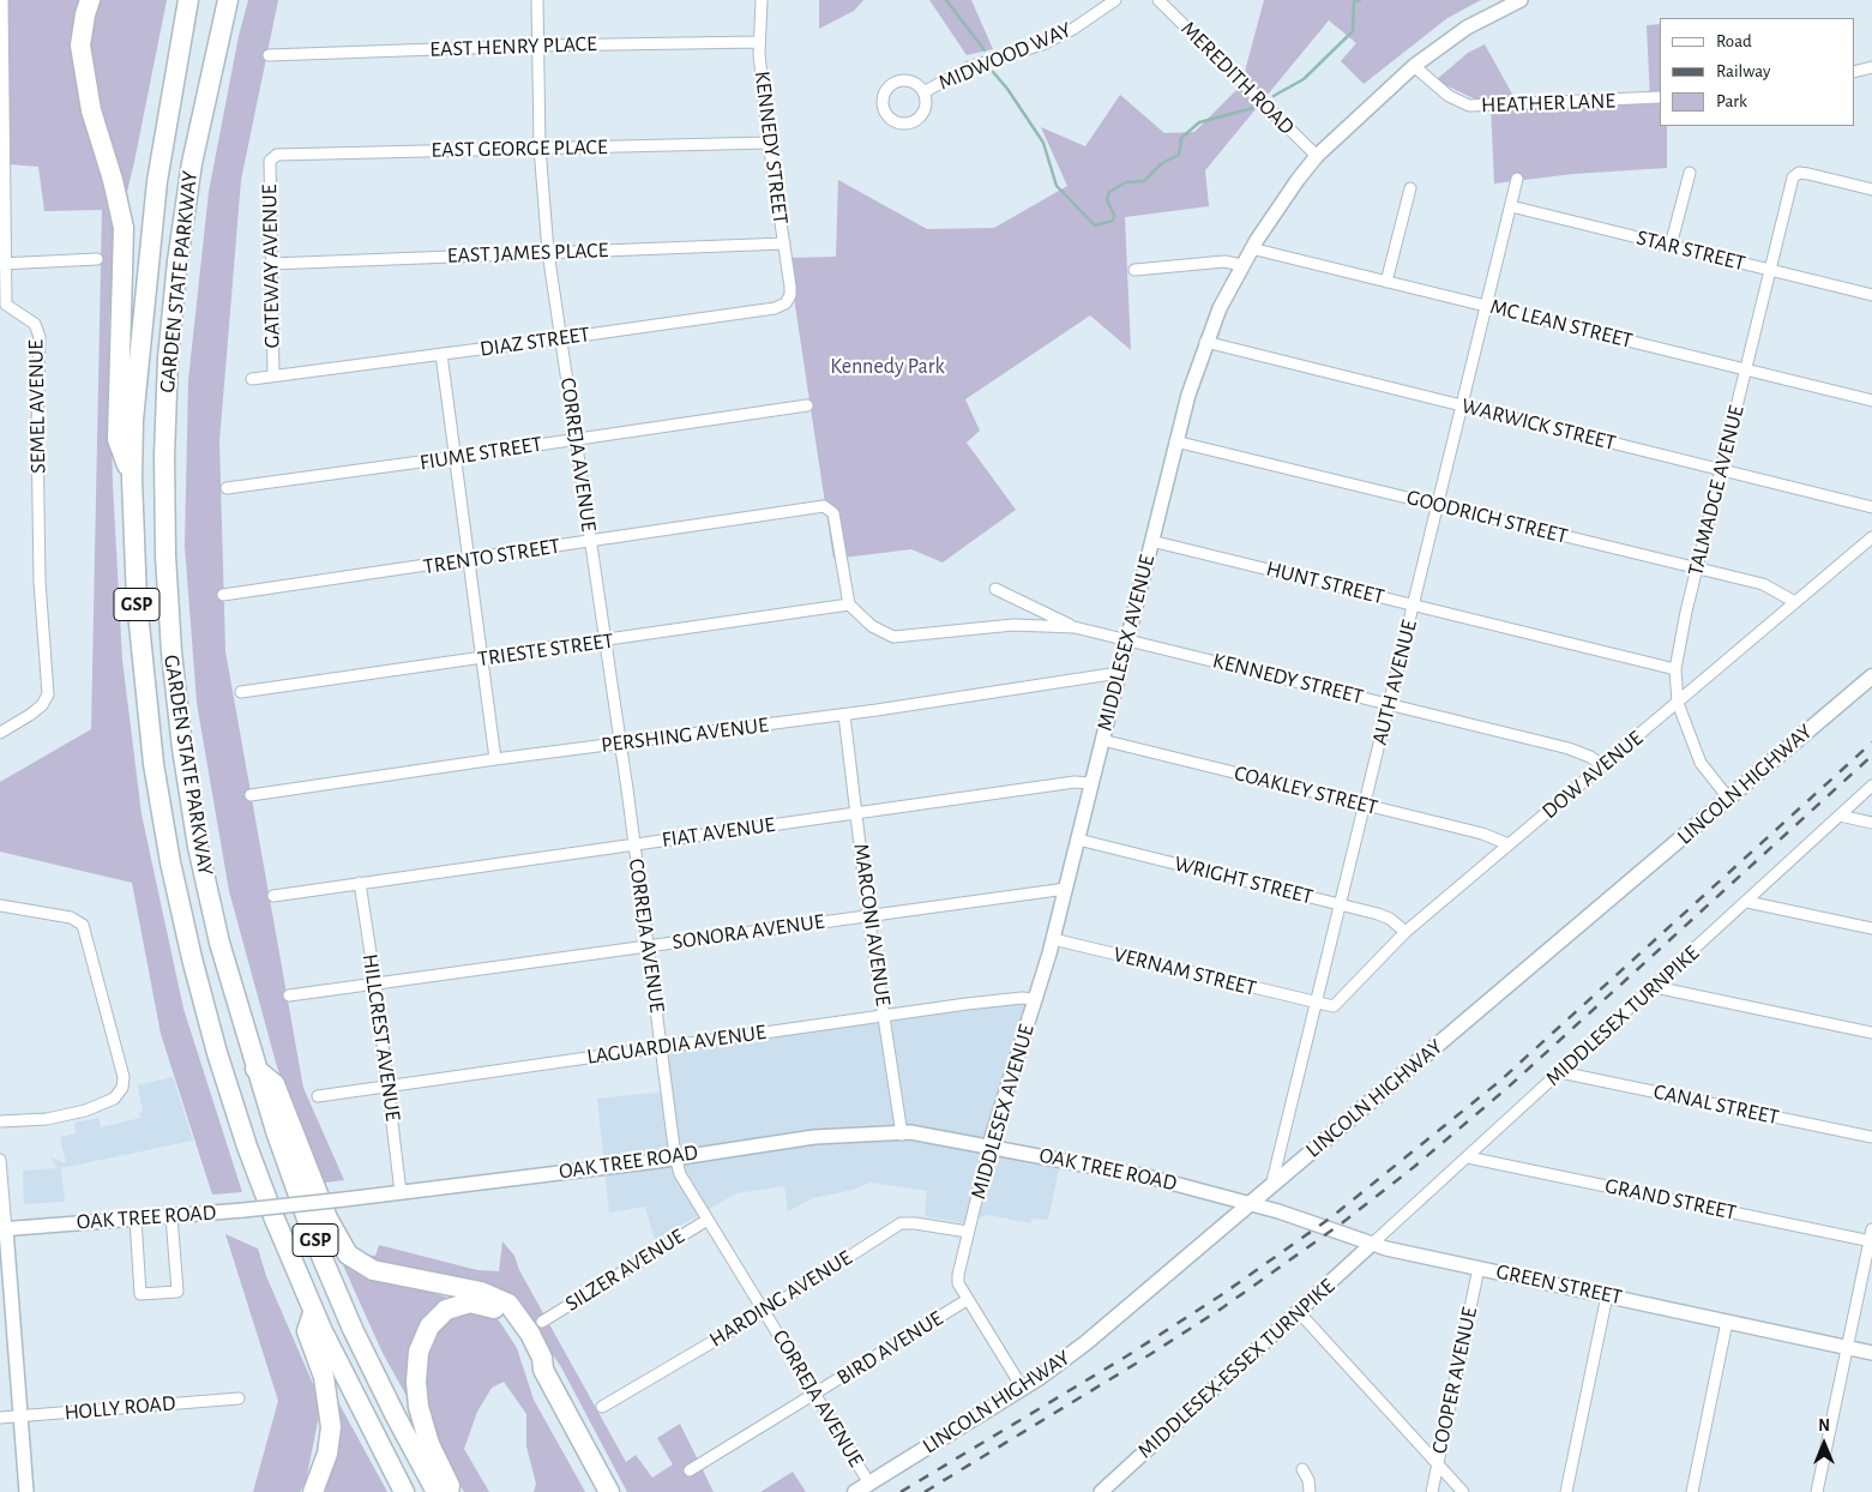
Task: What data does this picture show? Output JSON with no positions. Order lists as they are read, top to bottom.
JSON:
{
  "streets": {
    "highway": ["GARDEN STATE PARKWAY", "GSP"],
    "main road": ["LINCOLN HIGHWAY"],
    "street": [
      "EAST HENRY PLACE",
      "MIDWOOD WAY",
      "MEREDITH ROAD",
      "HEATHER LANE",
      "KENNEDY STREET",
      "EAST GEORGE PLACE",
      "STAR STREET",
      "EAST JAMES PLACE",
      "GATEWAY AVENUE",
      "MC LEAN STREET",
      "DIAZ STREET",
      "SEMEL AVENUE",
      "WARWICK STREET",
      "FIUME STREET",
      "CORREJA AVENUE",
      "TALMADGE AVENUE",
      "GOODRICH STREET",
      "TRENTO STREET",
      "HUNT STREET",
      "MIDDLESEX AVENUE",
      "TRIESTE STREET",
      "AUTH AVENUE",
      "PERSHING AVENUE",
      "DOW AVENUE",
      "COAKLEY STREET",
      "FIAT AVENUE",
      "WRIGHT STREET",
      "MARCONI AVENUE",
      "SONORA AVENUE",
      "VERNAM STREET",
      "MIDDLESEX TURNPIKE",
      "HILLCREST AVENUE",
      "LAGUARDIA AVENUE",
      "CANAL STREET",
      "OAK TREE ROAD",
      "GRAND STREET",
      "SILZER AVENUE",
      "GREEN STREET",
      "HARDING AVENUE",
      "BIRD AVENUE",
      "MIDDLESEX-ESSEX TURNPIKE",
      "COOPER AVENUE",
      "HOLLY ROAD"
    ]
  },
  "crossings": [
    ["EAST HENRY PLACE", "KENNEDY STREET"],
    ["EAST HENRY PLACE", "CORREJA AVENUE"],
    ["MEREDITH ROAD", "MIDDLESEX AVENUE"],
    ["HEATHER LANE", "MIDDLESEX AVENUE"],
    ["KENNEDY STREET", "EAST GEORGE PLACE"],
    ["KENNEDY STREET", "EAST JAMES PLACE"],
    ["KENNEDY STREET", "DIAZ STREET"],
    ["KENNEDY STREET", "TRENTO STREET"],
    ["KENNEDY STREET", "MIDDLESEX AVENUE"],
    ["KENNEDY STREET", "TRIESTE STREET"],
    ["KENNEDY STREET", "AUTH AVENUE"],
    ["KENNEDY STREET", "DOW AVENUE"],
    ["EAST GEORGE PLACE", "GATEWAY AVENUE"],
    ["EAST GEORGE PLACE", "CORREJA AVENUE"],
    ["STAR STREET", "TALMADGE AVENUE"],
    ["STAR STREET", "AUTH AVENUE"],
    ["EAST JAMES PLACE", "GATEWAY AVENUE"],
    ["EAST JAMES PLACE", "CORREJA AVENUE"],
    ["GATEWAY AVENUE", "DIAZ STREET"],
    ["MC LEAN STREET", "TALMADGE AVENUE"],
    ["MC LEAN STREET", "MIDDLESEX AVENUE"],
    ["MC LEAN STREET", "AUTH AVENUE"],
    ["DIAZ STREET", "CORREJA AVENUE"],
    ["WARWICK STREET", "TALMADGE AVENUE"],
    ["WARWICK STREET", "MIDDLESEX AVENUE"],
    ["WARWICK STREET", "AUTH AVENUE"],
    ["FIUME STREET", "CORREJA AVENUE"],
    ["CORREJA AVENUE", "TRENTO STREET"],
    ["CORREJA AVENUE", "TRIESTE STREET"],
    ["CORREJA AVENUE", "PERSHING AVENUE"],
    ["CORREJA AVENUE", "LINCOLN HIGHWAY"],
    ["CORREJA AVENUE", "FIAT AVENUE"],
    ["CORREJA AVENUE", "SONORA AVENUE"],
    ["CORREJA AVENUE", "LAGUARDIA AVENUE"],
    ["CORREJA AVENUE", "OAK TREE ROAD"],
    ["CORREJA AVENUE", "SILZER AVENUE"],
    ["CORREJA AVENUE", "HARDING AVENUE"],
    ["CORREJA AVENUE", "BIRD AVENUE"],
    ["TALMADGE AVENUE", "GOODRICH STREET"],
    ["TALMADGE AVENUE", "HUNT STREET"],
    ["TALMADGE AVENUE", "DOW AVENUE"],
    ["TALMADGE AVENUE", "LINCOLN HIGHWAY"],
    ["GOODRICH STREET", "MIDDLESEX AVENUE"],
    ["GOODRICH STREET", "AUTH AVENUE"],
    ["GOODRICH STREET", "DOW AVENUE"],
    ["TRENTO STREET", "TRIESTE STREET"],
    ["HUNT STREET", "MIDDLESEX AVENUE"],
    ["HUNT STREET", "AUTH AVENUE"],
    ["MIDDLESEX AVENUE", "PERSHING AVENUE"],
    ["MIDDLESEX AVENUE", "LINCOLN HIGHWAY"],
    ["MIDDLESEX AVENUE", "COAKLEY STREET"],
    ["MIDDLESEX AVENUE", "FIAT AVENUE"],
    ["MIDDLESEX AVENUE", "WRIGHT STREET"],
    ["MIDDLESEX AVENUE", "SONORA AVENUE"],
    ["MIDDLESEX AVENUE", "VERNAM STREET"],
    ["MIDDLESEX AVENUE", "LAGUARDIA AVENUE"],
    ["MIDDLESEX AVENUE", "OAK TREE ROAD"],
    ["MIDDLESEX AVENUE", "HARDING AVENUE"],
    ["MIDDLESEX AVENUE", "BIRD AVENUE"],
    ["AUTH AVENUE", "DOW AVENUE"],
    ["AUTH AVENUE", "LINCOLN HIGHWAY"],
    ["AUTH AVENUE", "COAKLEY STREET"],
    ["AUTH AVENUE", "WRIGHT STREET"],
    ["AUTH AVENUE", "VERNAM STREET"],
    ["PERSHING AVENUE", "MARCONI AVENUE"],
    ["DOW AVENUE", "COAKLEY STREET"],
    ["DOW AVENUE", "WRIGHT STREET"],
    ["DOW AVENUE", "VERNAM STREET"],
    ["LINCOLN HIGHWAY", "OAK TREE ROAD"],
    ["LINCOLN HIGHWAY", "GREEN STREET"],
    ["FIAT AVENUE", "MARCONI AVENUE"],
    ["FIAT AVENUE", "HILLCREST AVENUE"],
    ["MARCONI AVENUE", "SONORA AVENUE"],
    ["MARCONI AVENUE", "LAGUARDIA AVENUE"],
    ["MARCONI AVENUE", "OAK TREE ROAD"],
    ["SONORA AVENUE", "HILLCREST AVENUE"],
    ["MIDDLESEX TURNPIKE", "CANAL STREET"],
    ["MIDDLESEX TURNPIKE", "GRAND STREET"],
    ["MIDDLESEX TURNPIKE", "GREEN STREET"],
    ["MIDDLESEX TURNPIKE", "MIDDLESEX-ESSEX TURNPIKE"],
    ["HILLCREST AVENUE", "LAGUARDIA AVENUE"],
    ["HILLCREST AVENUE", "OAK TREE ROAD"],
    ["OAK TREE ROAD", "GREEN STREET"],
    ["GREEN STREET", "MIDDLESEX-ESSEX TURNPIKE"],
    ["GREEN STREET", "COOPER AVENUE"]
  ],
  "parks": ["Kennedy Park"],
  "legend": ["Road", "Railway", "Park"],
  "north": "top"
}
